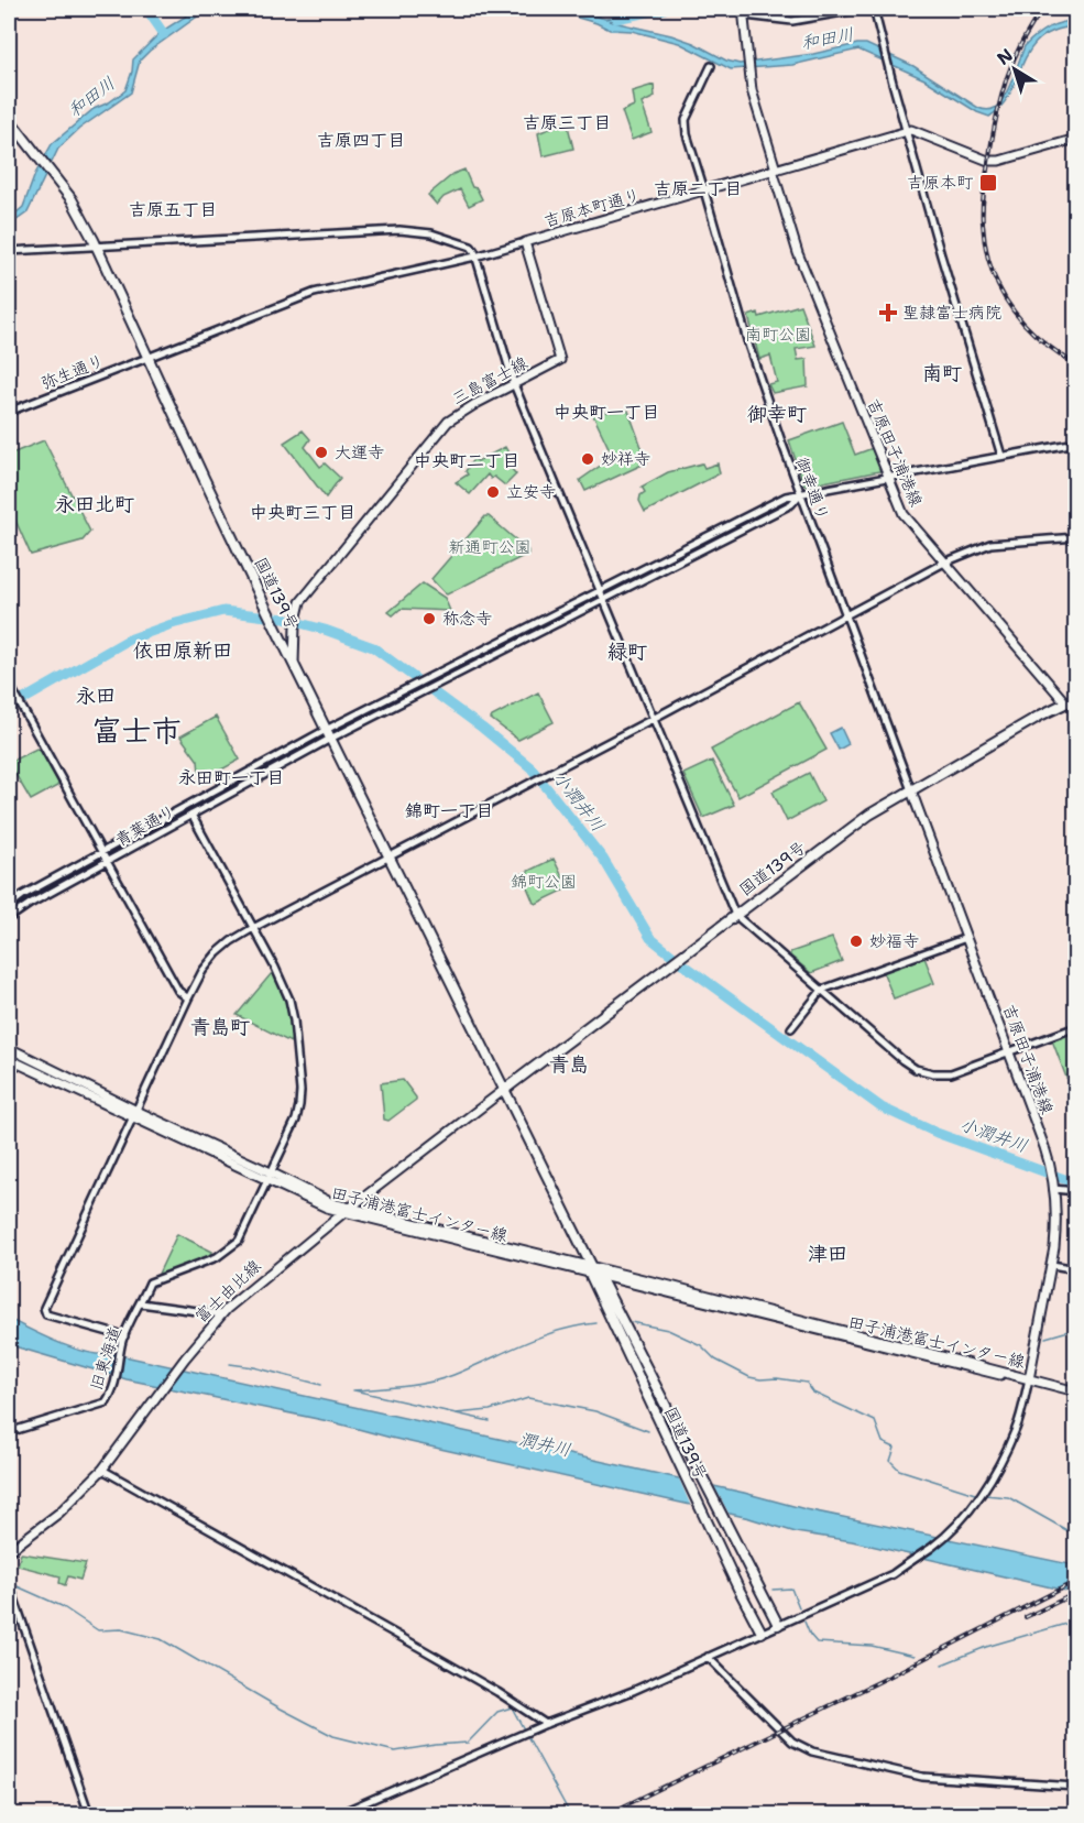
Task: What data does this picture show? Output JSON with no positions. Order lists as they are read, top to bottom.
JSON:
{
  "streets": {
    "highway": ["国道139号"],
    "main road": [
      "吉原本町通り",
      "三島富士線",
      "吉原田子浦港線",
      "田子浦港富士インター線",
      "富士由比線"
    ],
    "street": [
      "弥生通り",
      "御幸通り",
      "青葉通り",
      "旧東海道"
    ]
  },
  "crossings": [
    ["吉原本町通り", "弥生通り"],
    ["吉原本町通り", "三島富士線"],
    ["吉原本町通り", "吉原田子浦港線"],
    ["吉原本町通り", "御幸通り"],
    ["吉原本町通り", "国道139号"],
    ["弥生通り", "国道139号"],
    ["三島富士線", "国道139号"],
    ["吉原田子浦港線", "御幸通り"],
    ["吉原田子浦港線", "国道139号"],
    ["吉原田子浦港線", "青葉通り"],
    ["吉原田子浦港線", "田子浦港富士インター線"],
    ["御幸通り", "国道139号"],
    ["御幸通り", "青葉通り"],
    ["国道139号", "青葉通り"],
    ["国道139号", "田子浦港富士インター線"],
    ["国道139号", "富士由比線"],
    ["青葉通り", "旧東海道"],
    ["田子浦港富士インター線", "富士由比線"],
    ["田子浦港富士インター線", "旧東海道"]
  ],
  "districts": [
    "吉原三丁目",
    "吉原四丁目",
    "吉原二丁目",
    "吉原五丁目",
    "南町",
    "中央町一丁目",
    "御幸町",
    "中央町二丁目",
    "永田北町",
    "中央町三丁目",
    "依田原新田",
    "緑町",
    "永田",
    "富士市",
    "永田町一丁目",
    "錦町一丁目",
    "青島町",
    "青島",
    "津田"
  ],
  "water": ["和田川", "小潤井川", "潤井川"],
  "parks": ["南町公園", "新通町公園", "錦町公園"],
  "places": {
    "transit": ["吉原本町"],
    "health": ["聖隷富士病院"],
    "other": [
      "大運寺",
      "妙祥寺",
      "立安寺",
      "称念寺",
      "妙福寺"
    ]
  },
  "north": "top left"
}
